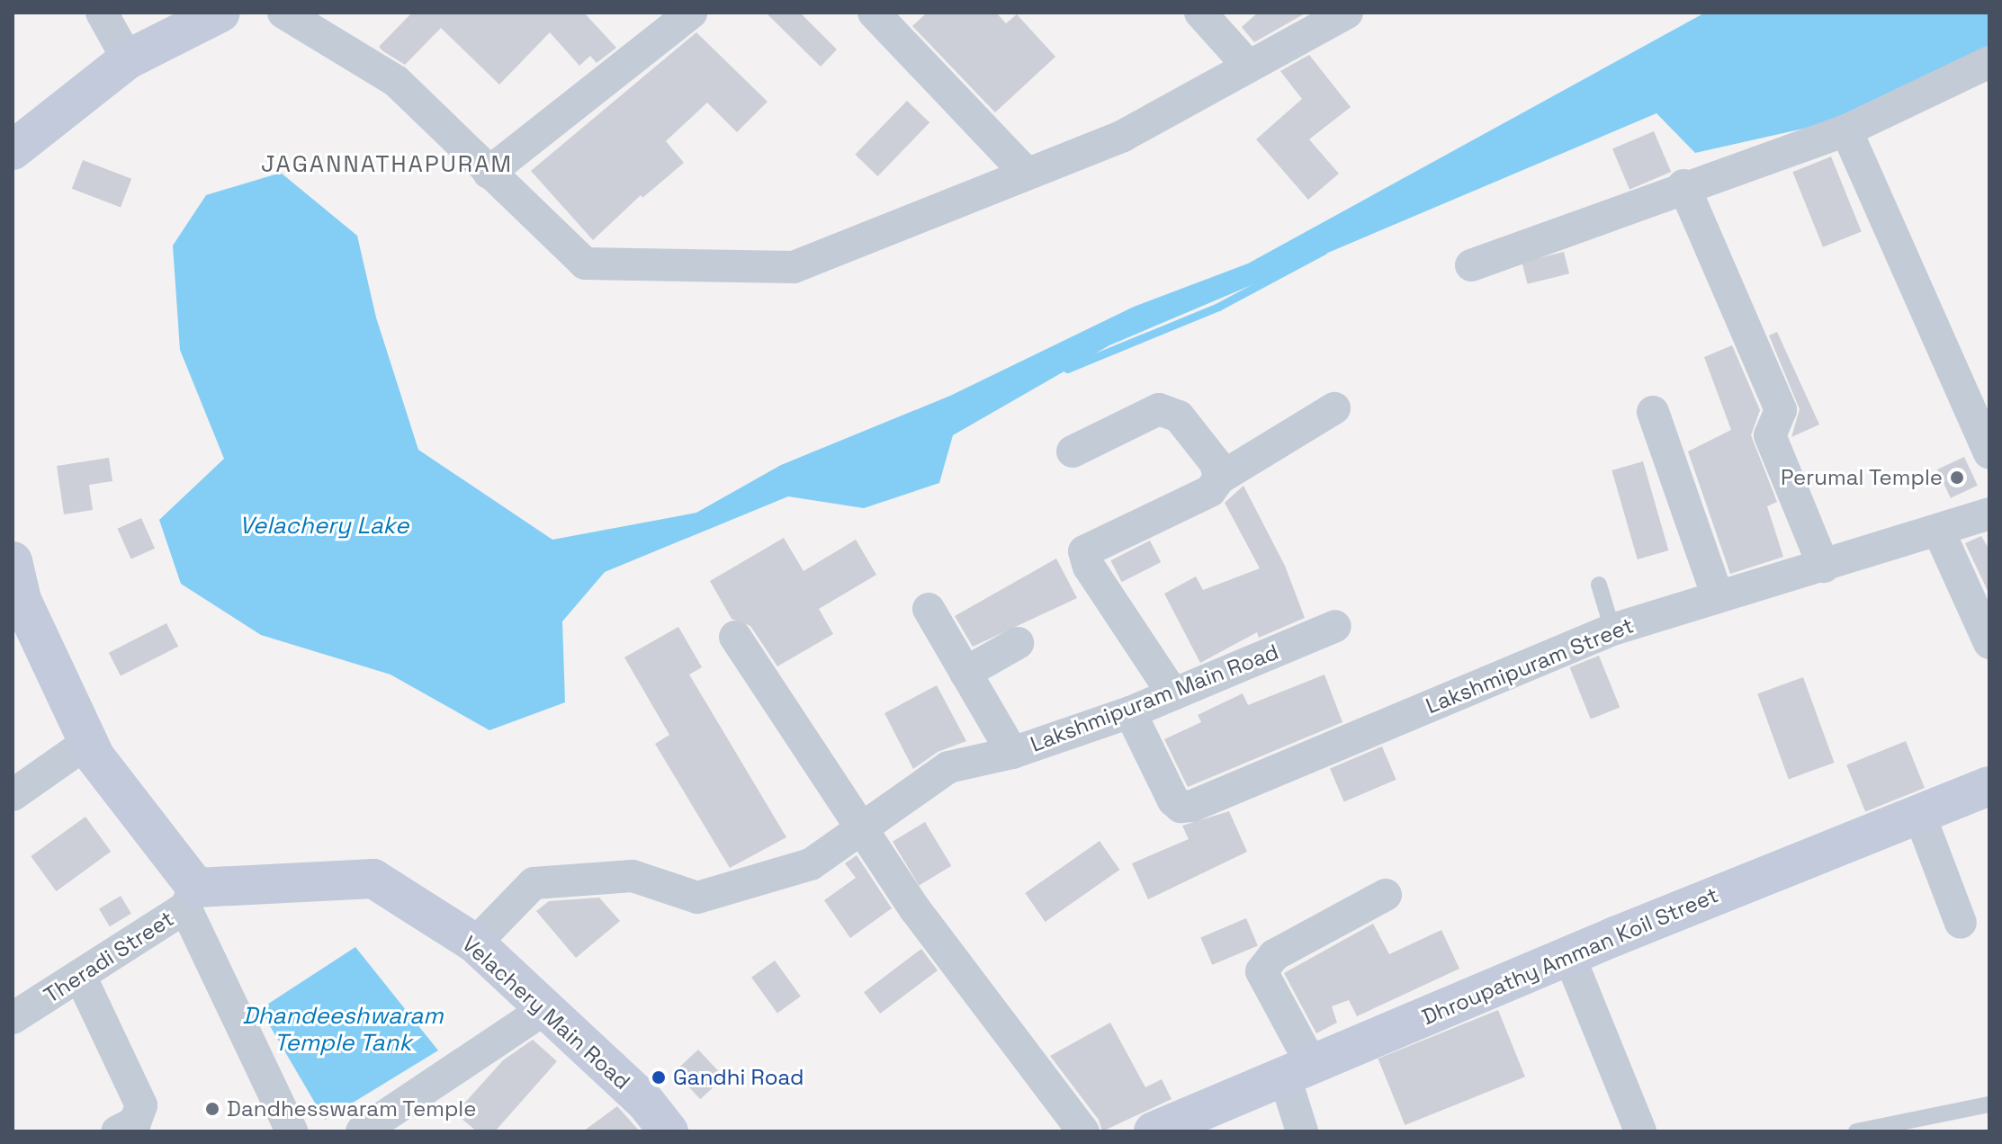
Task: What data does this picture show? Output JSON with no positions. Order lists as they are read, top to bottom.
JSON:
{
  "streets": {
    "street": [
      "Lakshmipuram Street",
      "Lakshmipuram Main Road",
      "Dhroupathy Amman Koil Street",
      "Theradi Street",
      "Velachery Main Road"
    ]
  },
  "crossings": [
    ["Lakshmipuram Street", "Lakshmipuram Main Road"],
    ["Lakshmipuram Main Road", "Velachery Main Road"],
    ["Theradi Street", "Velachery Main Road"]
  ],
  "districts": ["JAGANNATHAPURAM"],
  "water": ["Velachery Lake", "Dhandeeshwaram Temple Tank"],
  "places": ["Perumal Temple", "Gandhi Road", "Dandhesswaram Temple"]
}
